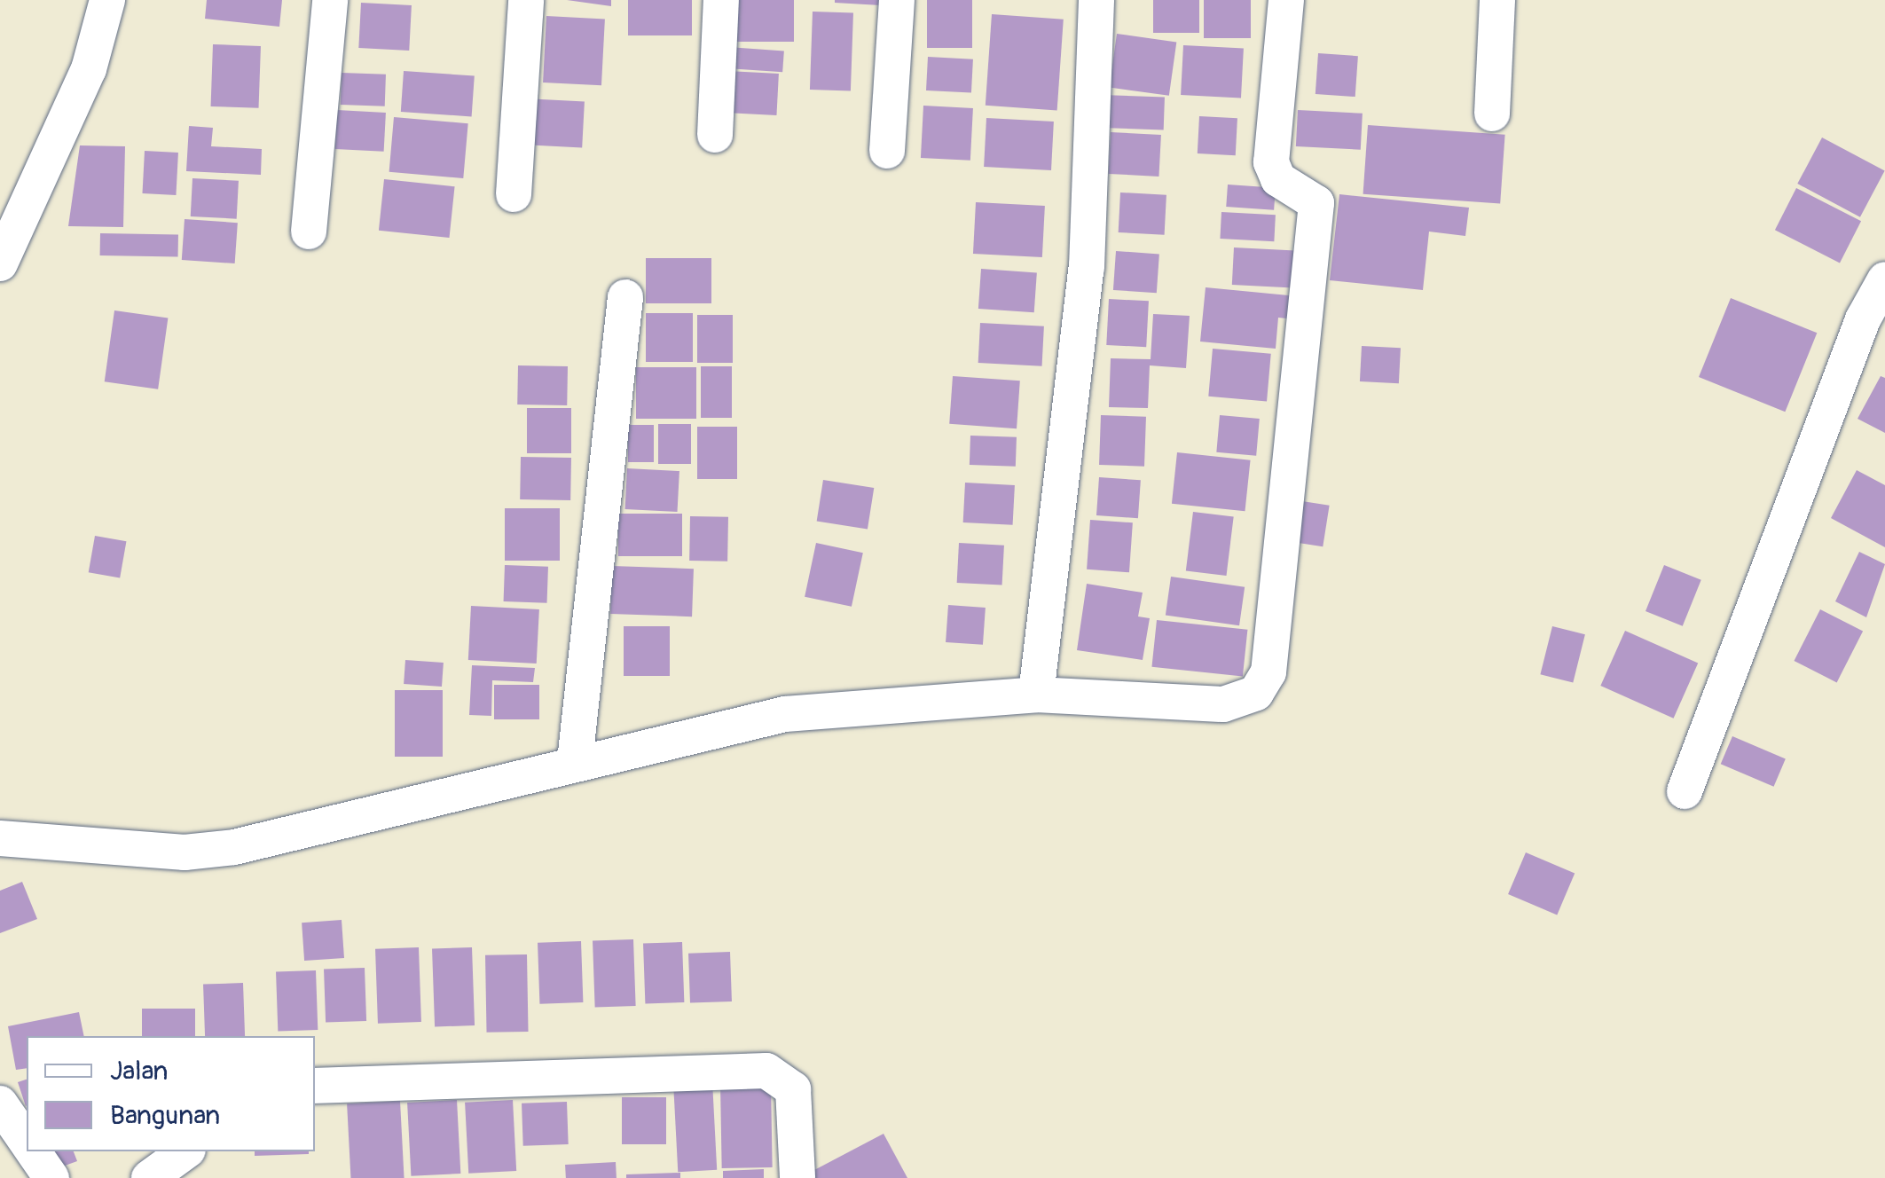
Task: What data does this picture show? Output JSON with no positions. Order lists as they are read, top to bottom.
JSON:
{
  "legend": ["Jalan", "Bangunan"]
}
